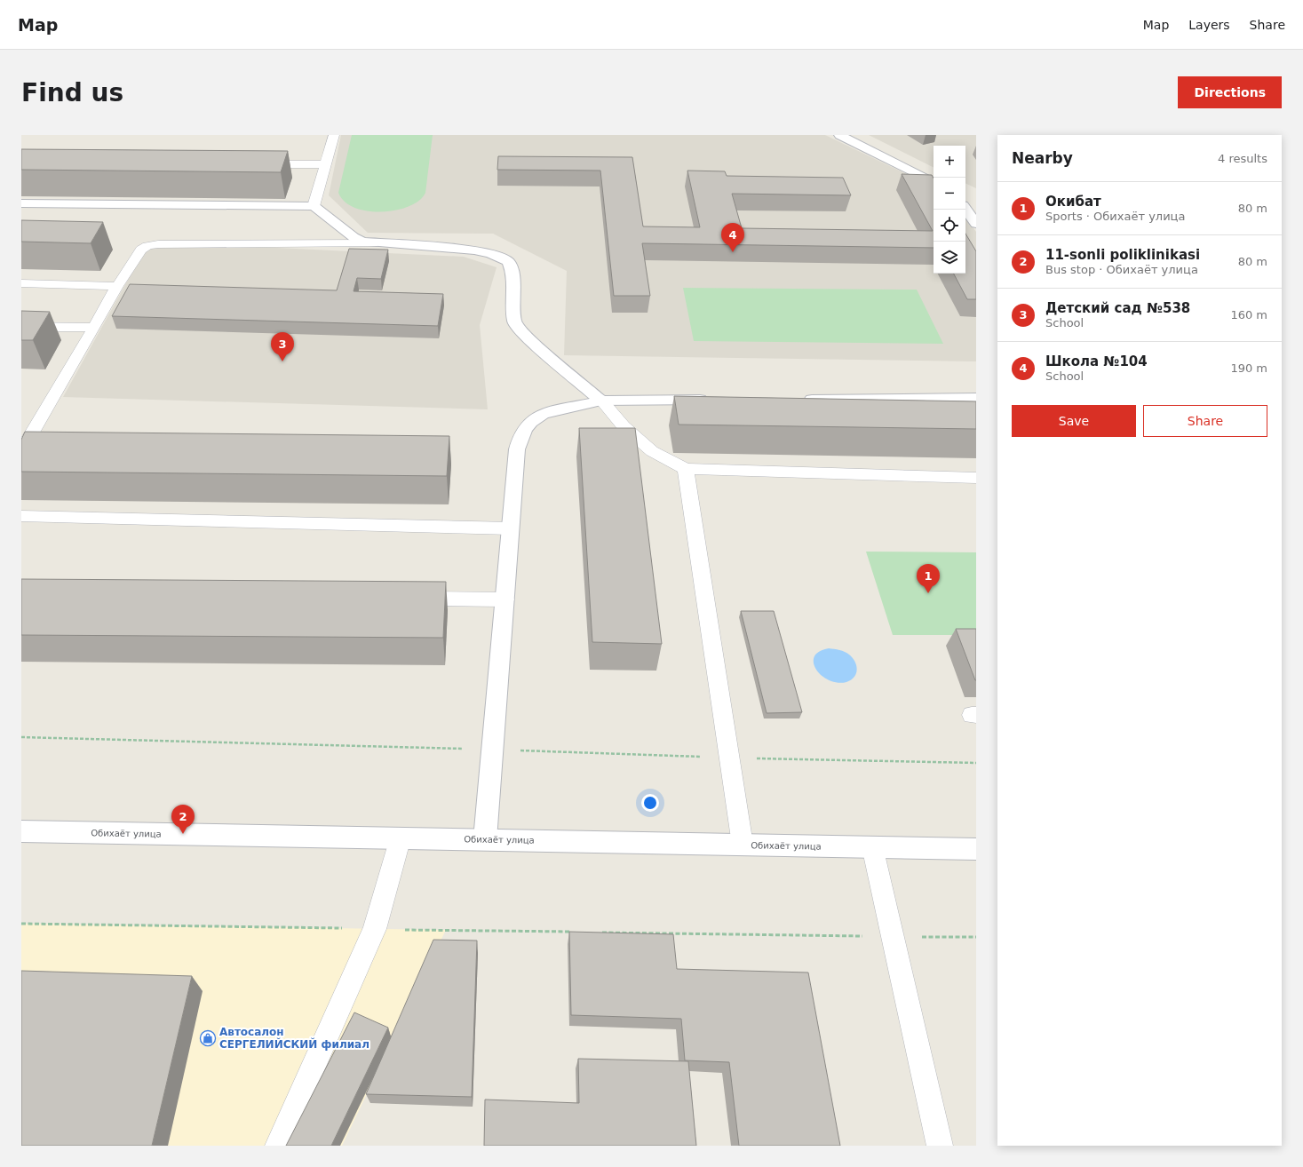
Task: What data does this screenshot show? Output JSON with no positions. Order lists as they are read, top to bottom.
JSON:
{
  "streets": {
    "street": ["Обихаёт улица"]
  },
  "places": {
    "shop": ["Автосалон СЕРГЕЛИЙСКИЙ филиал"]
  },
  "page": {
    "header": "Map",
    "nav": ["Map", "Layers", "Share"],
    "buttons": [
      "Directions",
      ["Save", "Share"]
    ],
    "title": "Find us",
    "heading": ["Nearby", "4 results"],
    "map_buttons": ["+", "−"],
    "list": [
      {
        "mark": "1",
        "name": "Окибат",
        "note": "Sports · Обихаёт улица",
        "value": "80 m"
      },
      {
        "mark": "2",
        "name": "11-sonli poliklinikasi",
        "note": "Bus stop · Обихаёт улица",
        "value": "80 m"
      },
      {
        "mark": "3",
        "name": "Детский сад №538",
        "note": "School",
        "value": "160 m"
      },
      {
        "mark": "4",
        "name": "Школа №104",
        "note": "School",
        "value": "190 m"
      }
    ],
    "pins": [
      "4",
      "3",
      "1",
      "2"
    ]
  }
}
